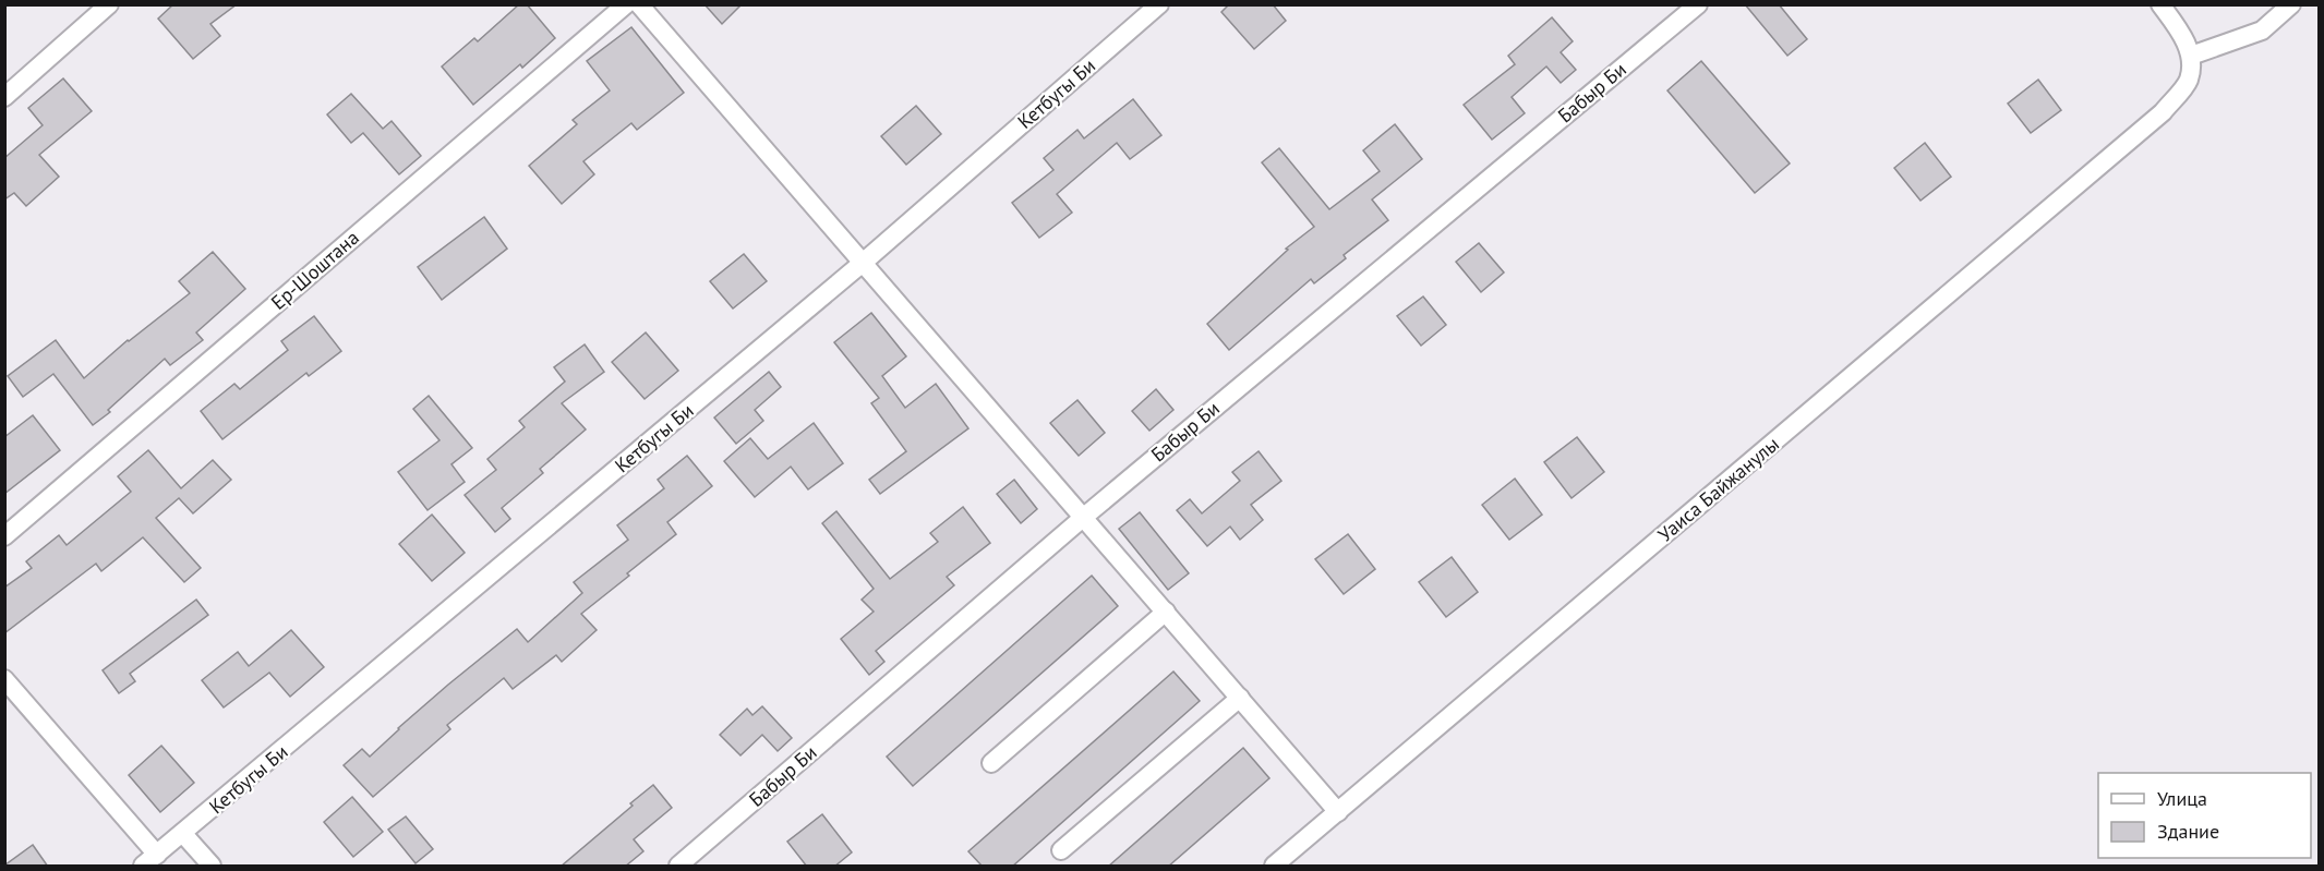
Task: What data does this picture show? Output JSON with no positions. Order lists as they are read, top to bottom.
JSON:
{
  "streets": {
    "street": [
      "Бабыр Би",
      "Кетбугы Би",
      "Ер-Шоштана",
      "Уаиса Байжанулы"
    ]
  },
  "legend": ["Улица", "Здание"]
}
